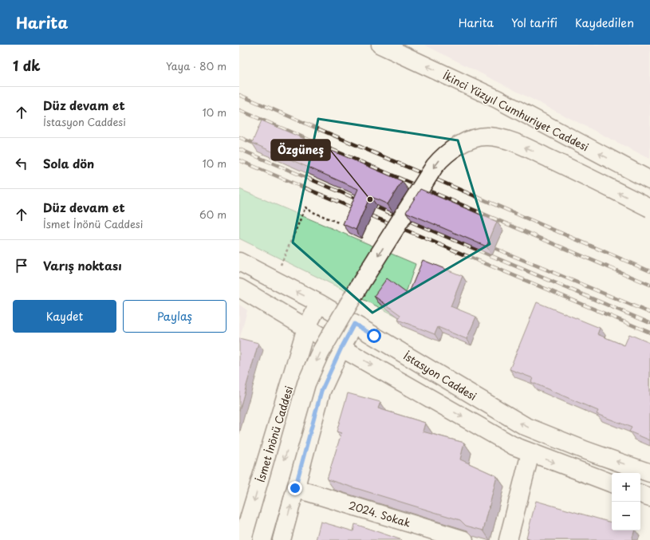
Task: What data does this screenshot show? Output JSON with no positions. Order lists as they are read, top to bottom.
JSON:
{
  "streets": {
    "main road": [
      "İkinci Yüzyıl Cumhuriyet Caddesi",
      "İstasyon Caddesi",
      "İsmet İnönü Caddesi",
      "2024. Sokak"
    ]
  },
  "crossings": [
    ["İstasyon Caddesi", "İsmet İnönü Caddesi"]
  ],
  "one_way": ["İkinci Yüzyıl Cumhuriyet Caddesi"],
  "places": ["Özgüneş"],
  "page": {
    "header": "Harita",
    "nav": ["Harita", "Yol tarifi", "Kaydedilen"],
    "heading": ["1 dk", "Yaya · 80 m"],
    "list": [
      ["Düz devam et", "İstasyon Caddesi", "10 m"],
      ["Sola dön", "10 m"],
      ["Düz devam et", "İsmet İnönü Caddesi", "60 m"],
      "Varış noktası"
    ],
    "buttons": ["Kaydet", "Paylaş"],
    "map_buttons": ["+", "−"]
  }
}
